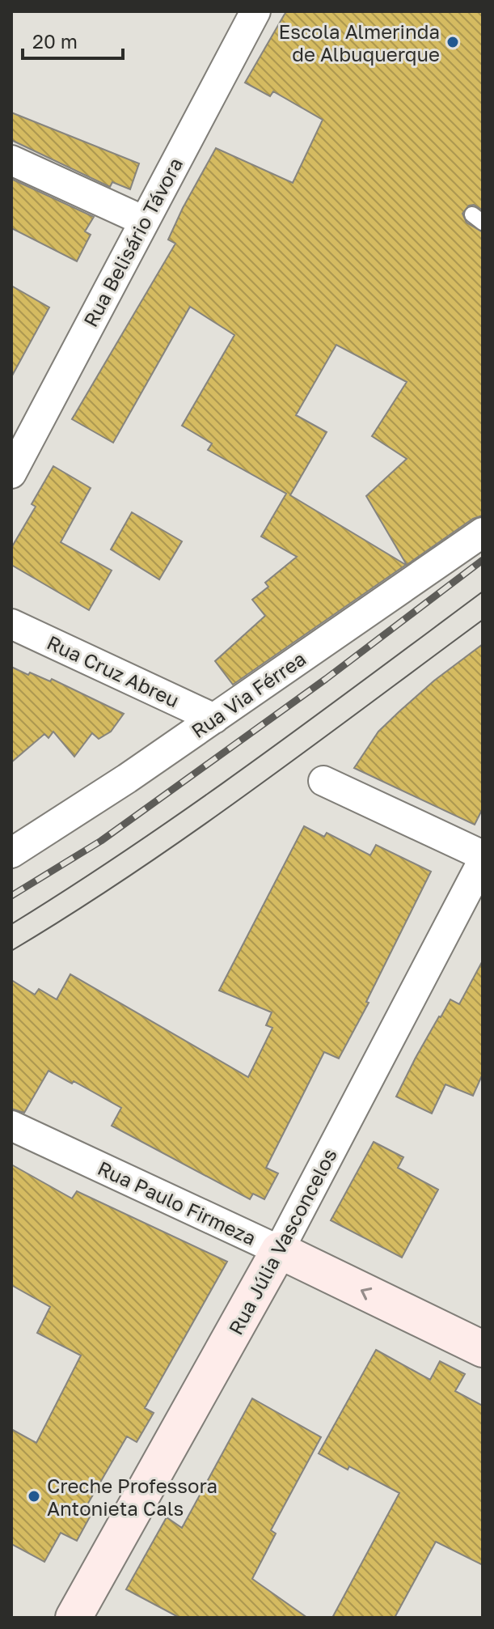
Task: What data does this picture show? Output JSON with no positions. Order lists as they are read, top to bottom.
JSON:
{
  "streets": {
    "street": [
      "Rua Belisário Távora",
      "Rua Cruz Abreu",
      "Rua Via Férrea",
      "Rua Paulo Firmeza",
      "Rua Júlia Vasconcelos"
    ]
  },
  "crossings": [
    ["Rua Cruz Abreu", "Rua Via Férrea"],
    ["Rua Paulo Firmeza", "Rua Júlia Vasconcelos"]
  ],
  "one_way": ["Rua Paulo Firmeza"],
  "places": ["Escola Almerinda de Albuquerque", "Creche Professora Antonieta Cals"],
  "scale_bar": "20 m"
}
